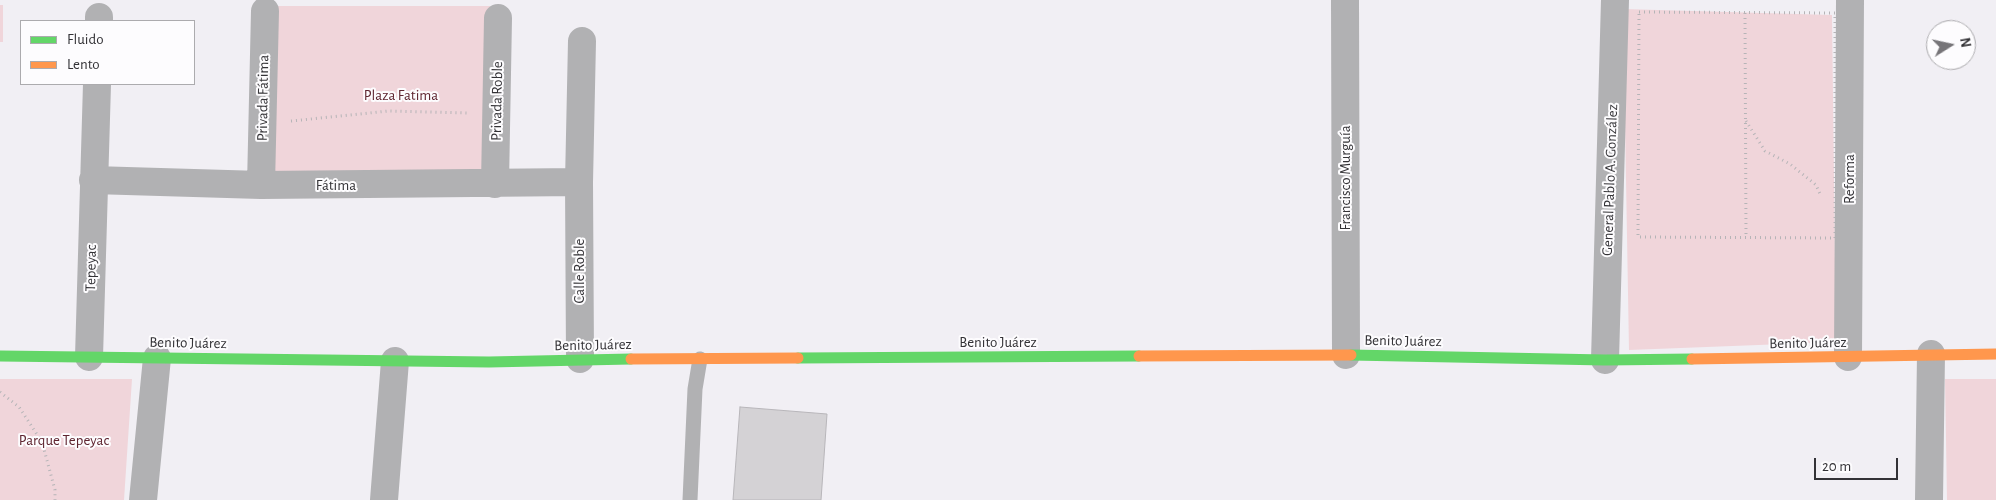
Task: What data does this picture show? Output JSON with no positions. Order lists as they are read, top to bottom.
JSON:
{
  "streets": {
    "street": [
      "Privada Fátima",
      "Privada Roble",
      "Francisco Murguía",
      "Reforma",
      "General Pablo A. González",
      "Fátima",
      "Tepeyac",
      "Calle Roble",
      "Benito Juárez"
    ]
  },
  "crossings": [
    ["Privada Fátima", "Fátima"],
    ["Privada Roble", "Fátima"],
    ["Francisco Murguía", "Benito Juárez"],
    ["Reforma", "Benito Juárez"],
    ["General Pablo A. González", "Benito Juárez"],
    ["Fátima", "Tepeyac"],
    ["Fátima", "Calle Roble"],
    ["Tepeyac", "Benito Juárez"],
    ["Calle Roble", "Benito Juárez"]
  ],
  "parks": ["Plaza Fatima", "Parque Tepeyac"],
  "legend": ["Fluido", "Lento"],
  "scale_bar": "20 m",
  "north": "right"
}
